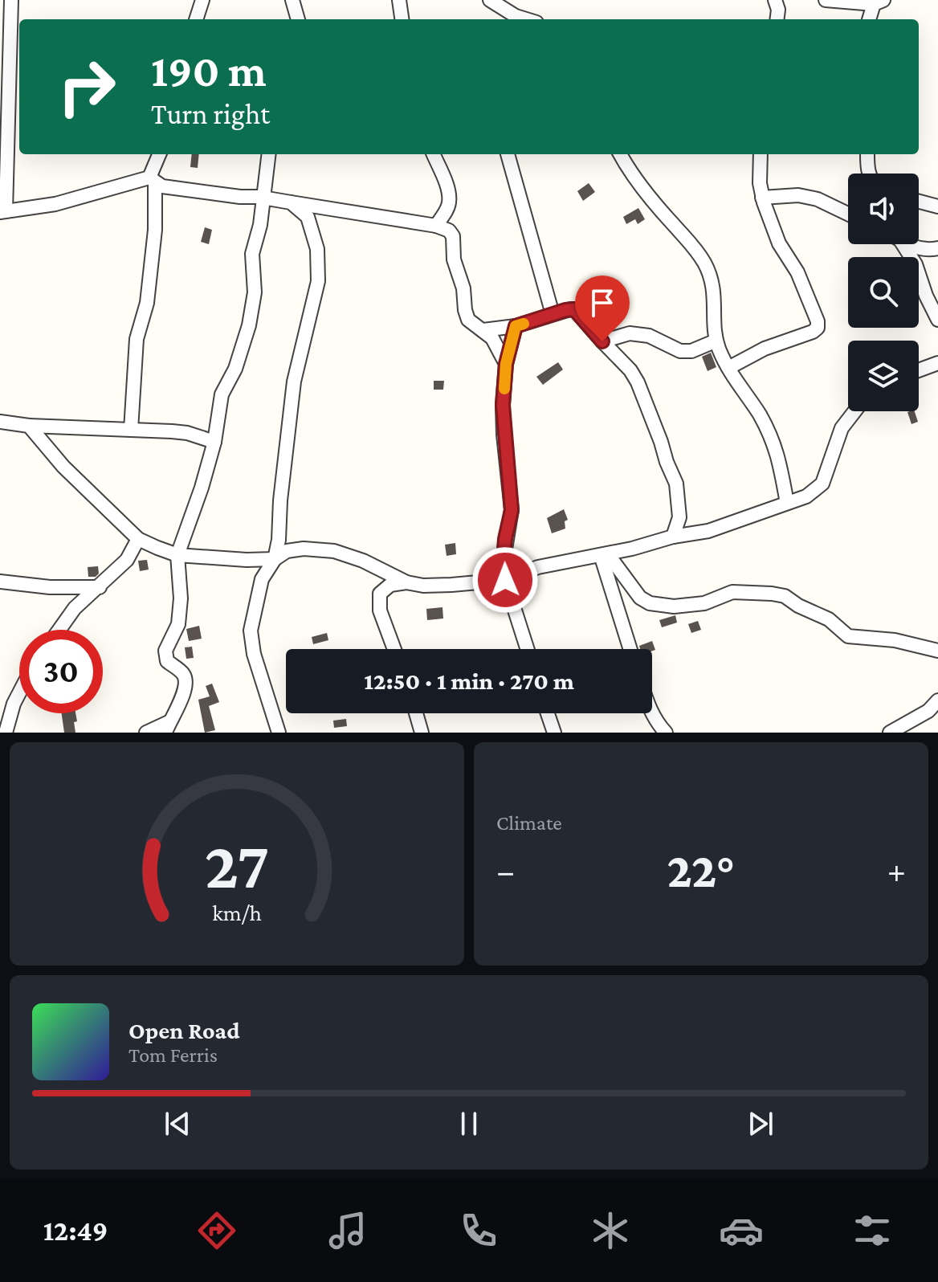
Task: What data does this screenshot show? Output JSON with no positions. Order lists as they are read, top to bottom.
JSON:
{
  "page": {
    "turn": ["190 m", "Turn right"],
    "limit": "30",
    "trip": "12:50 · 1 min · 270 m",
    "tile": "Climate",
    "heat": ["−", "22°", "+"],
    "song": ["Open Road", "Tom Ferris"],
    "tabs": "12:49",
    "gauge": ["27", "km/h"]
  }
}
